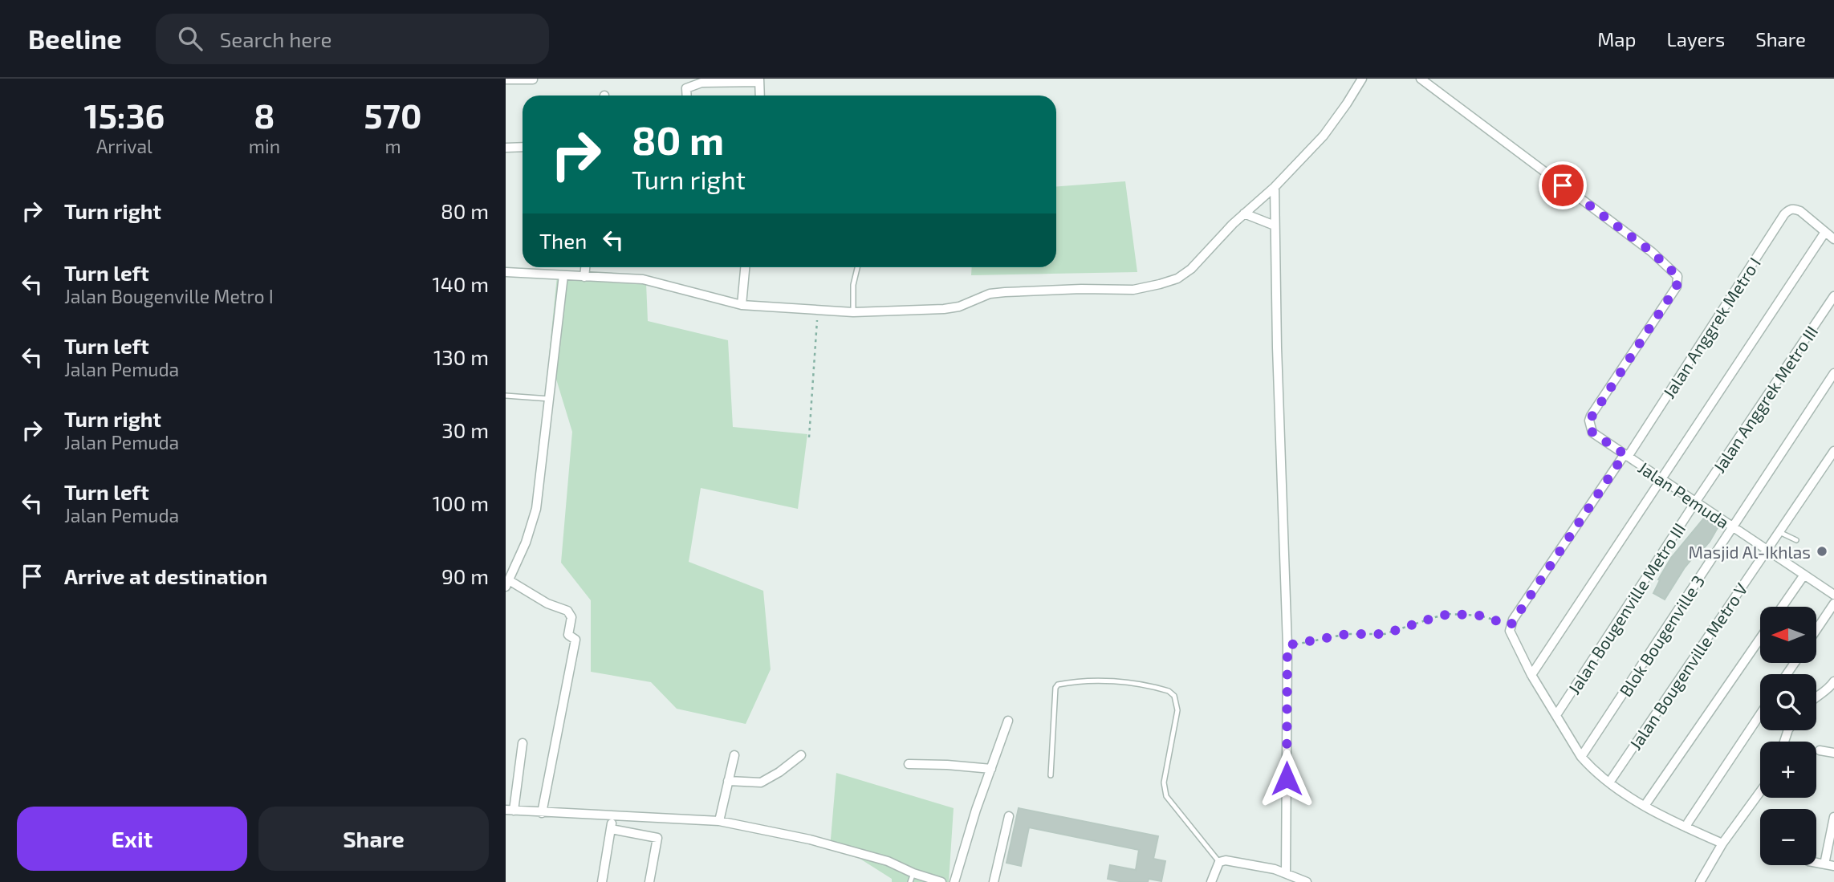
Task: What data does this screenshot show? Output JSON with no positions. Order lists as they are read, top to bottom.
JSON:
{
  "streets": {
    "street": [
      "Jalan Anggrek Metro I",
      "Jalan Anggrek Metro III",
      "Jalan Pemuda",
      "Jalan Bougenville Metro III",
      "Blok Bougenville 3",
      "Jalan Bougenville Metro V"
    ]
  },
  "crossings": [
    ["Jalan Anggrek Metro I", "Jalan Pemuda"],
    ["Jalan Anggrek Metro III", "Jalan Pemuda"],
    ["Jalan Anggrek Metro III", "Jalan Bougenville Metro III"],
    ["Jalan Pemuda", "Jalan Bougenville Metro III"],
    ["Jalan Pemuda", "Blok Bougenville 3"],
    ["Jalan Pemuda", "Jalan Bougenville Metro V"]
  ],
  "places": ["Masjid Al-Ikhlas"],
  "north": "left",
  "page": {
    "header": "Beeline",
    "search": "Search here",
    "nav": ["Map", "Layers", "Share"],
    "eta": [
      "15:36",
      "Arrival",
      "8",
      "min",
      "570",
      "m"
    ],
    "turn": ["80 m", "Turn right"],
    "list": [
      {
        "name": "Turn right",
        "value": "80 m"
      },
      {
        "name": "Turn left",
        "note": "Jalan Bougenville Metro I",
        "value": "140 m"
      },
      {
        "name": "Turn left",
        "note": "Jalan Pemuda",
        "value": "130 m"
      },
      {
        "name": "Turn right",
        "note": "Jalan Pemuda",
        "value": "30 m"
      },
      {
        "name": "Turn left",
        "note": "Jalan Pemuda",
        "value": "100 m"
      },
      {
        "name": "Arrive at destination",
        "value": "90 m"
      }
    ],
    "then": "Then",
    "map_buttons": ["+", "−"],
    "buttons": ["Exit", "Share"]
  }
}
